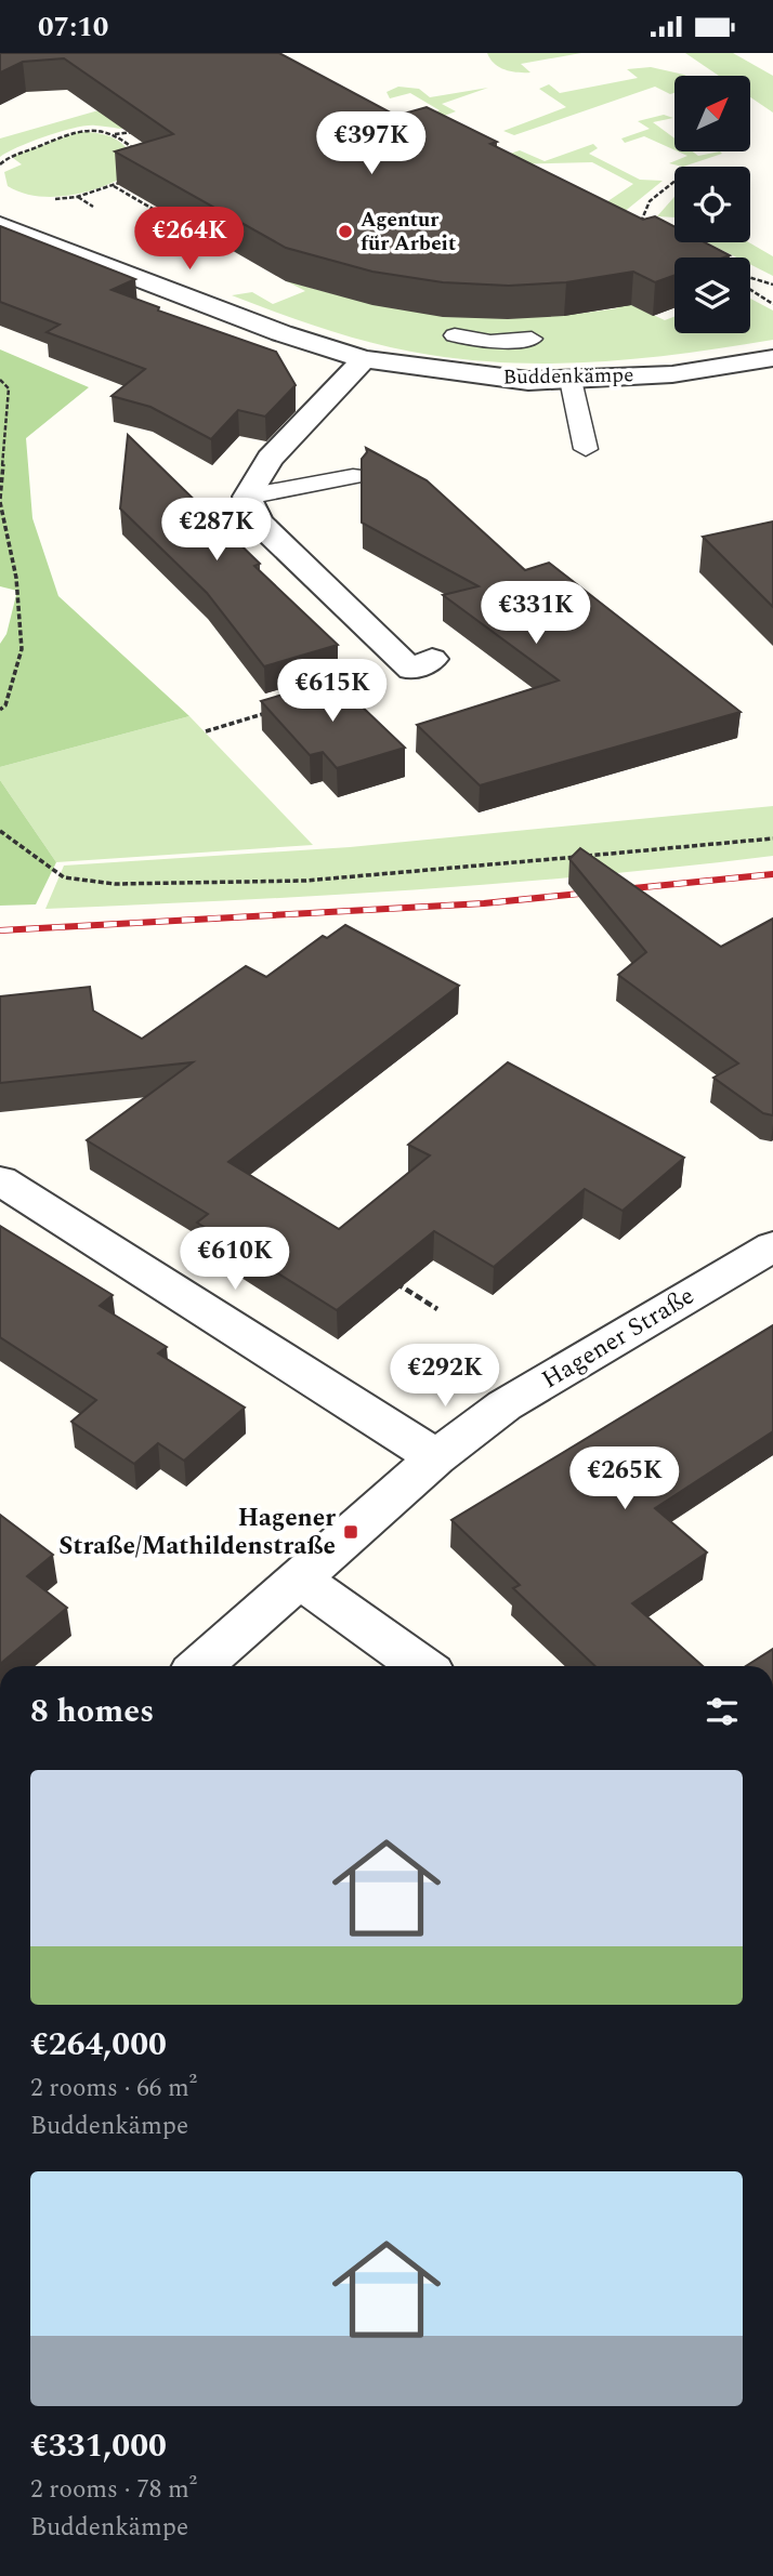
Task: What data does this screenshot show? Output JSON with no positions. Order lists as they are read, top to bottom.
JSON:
{
  "streets": {
    "street": ["Buddenkämpe", "Hagener Straße"]
  },
  "places": {
    "other": ["Agentur für Arbeit"],
    "transit": ["Hagener Straße/Mathildenstraße"]
  },
  "north": "top right",
  "page": {
    "status": "07:10",
    "price": [
      "€397K",
      "€264K",
      "€287K",
      "€331K",
      "€615K",
      "€610K",
      "€292K",
      "€265K"
    ],
    "heading": "8 homes",
    "list": [
      {
        "name": "€264,000",
        "note": "2 rooms · 66 m² · Buddenkämpe"
      },
      {
        "name": "€331,000",
        "note": "2 rooms · 78 m² · Buddenkämpe"
      }
    ]
  }
}
